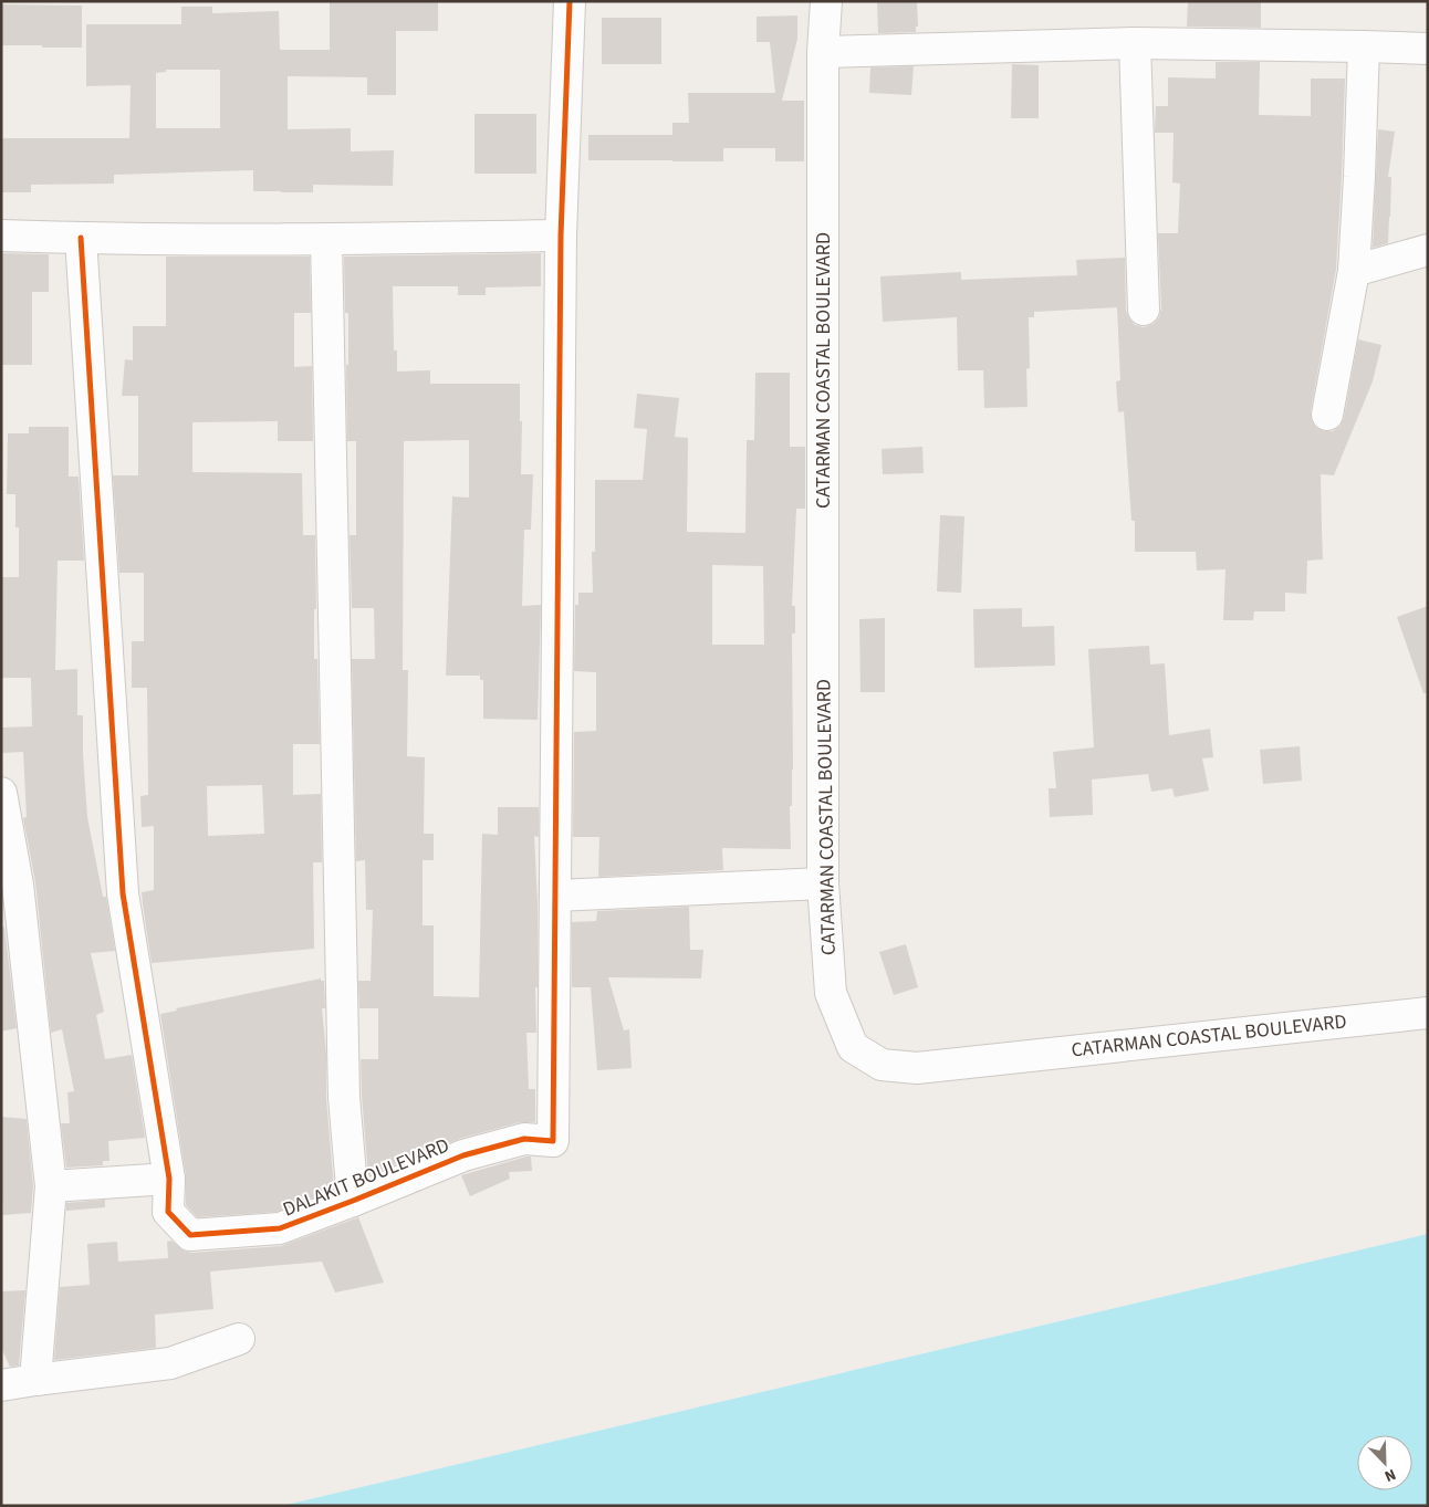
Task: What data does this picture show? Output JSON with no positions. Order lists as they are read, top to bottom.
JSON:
{
  "streets": {
    "street": ["CATARMAN COASTAL BOULEVARD", "DALAKIT BOULEVARD"]
  },
  "north": "bottom right"
}
